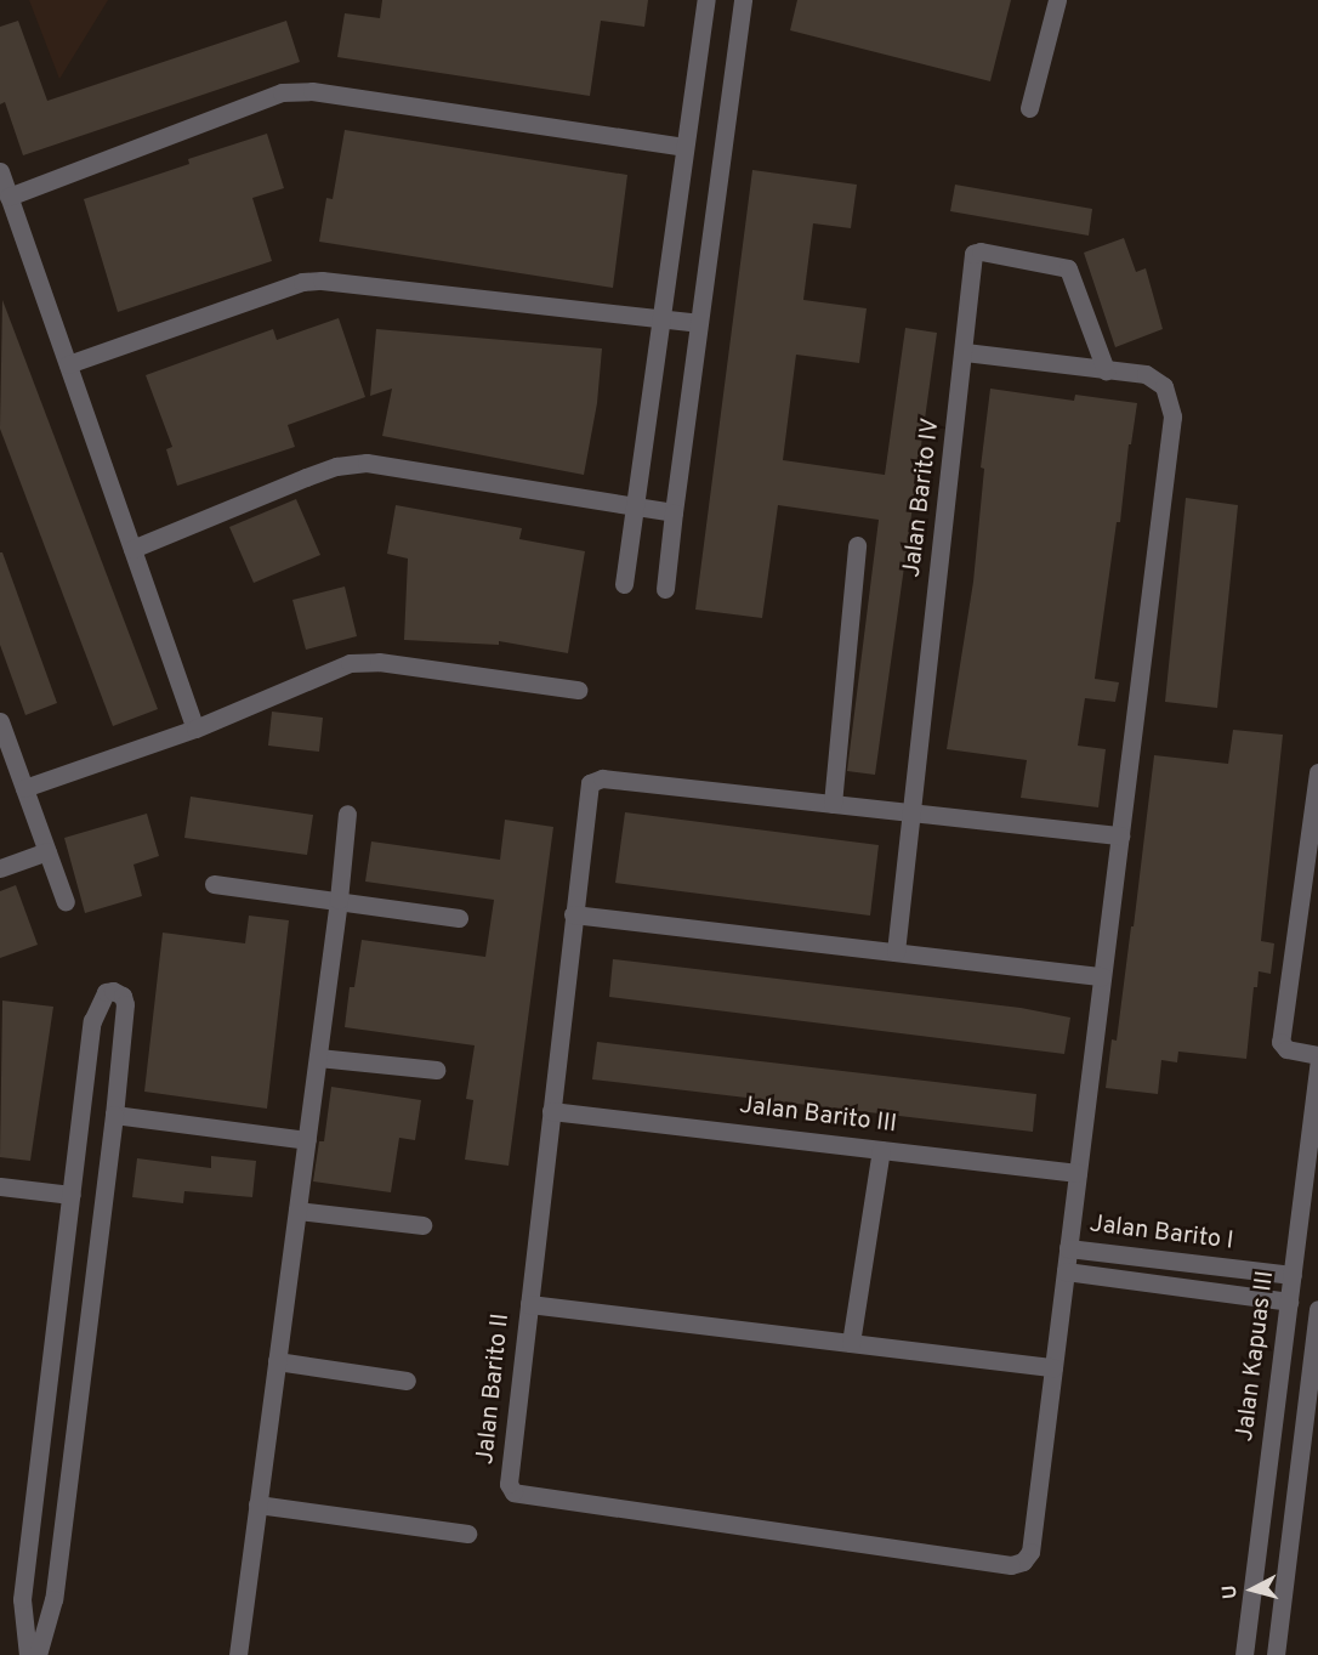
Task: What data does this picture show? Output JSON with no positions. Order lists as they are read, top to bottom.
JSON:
{
  "streets": {
    "street": [
      "Jalan Barito IV",
      "Jalan Barito III",
      "Jalan Barito I",
      "Jalan Kapuas III",
      "Jalan Barito II"
    ]
  },
  "crossings": [
    ["Jalan Barito III", "Jalan Barito II"],
    ["Jalan Barito I", "Jalan Kapuas III"]
  ],
  "north": "left"
}
